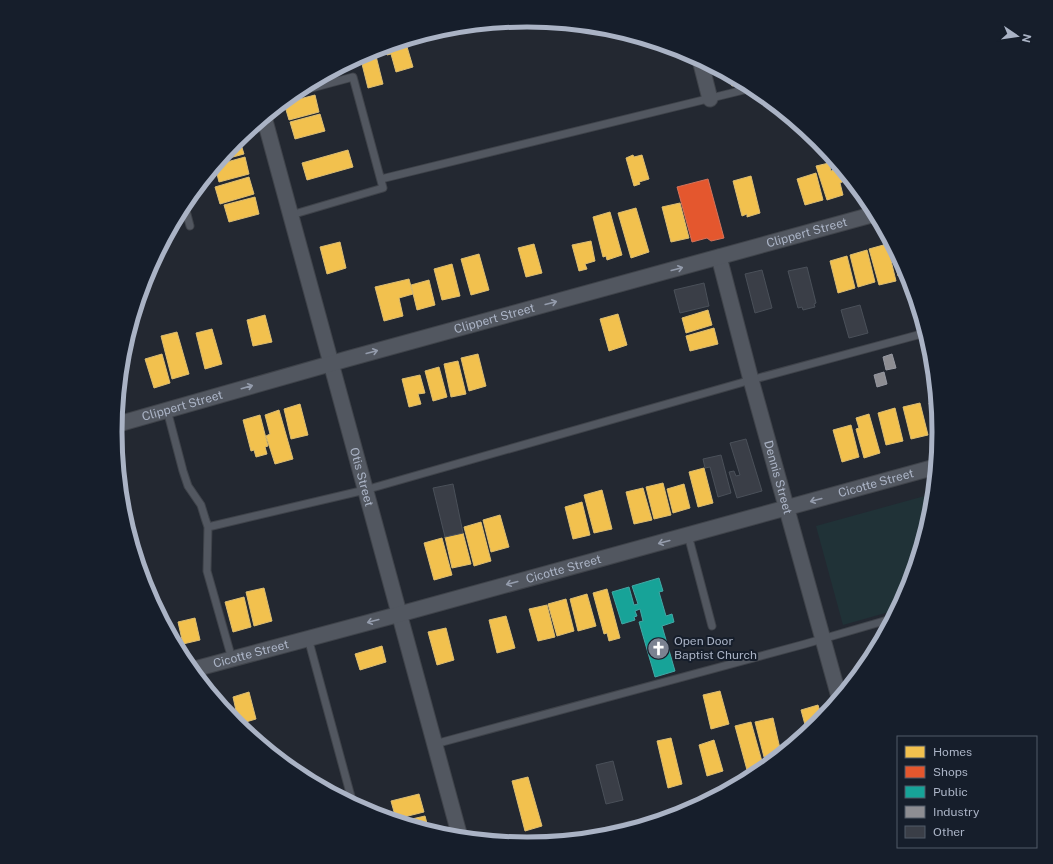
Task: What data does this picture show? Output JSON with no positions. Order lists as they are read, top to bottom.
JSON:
{
  "streets": {
    "street": [
      "Clippert Street",
      "Otis Street",
      "Dennis Street",
      "Cicotte Street"
    ]
  },
  "crossings": [
    ["Clippert Street", "Otis Street"],
    ["Clippert Street", "Dennis Street"],
    ["Otis Street", "Cicotte Street"],
    ["Dennis Street", "Cicotte Street"]
  ],
  "one_way": ["Clippert Street", "Cicotte Street"],
  "places": {
    "church": ["Open Door Baptist Church"]
  },
  "legend": [
    "Homes",
    "Shops",
    "Public",
    "Industry",
    "Other"
  ],
  "north": "right"
}
